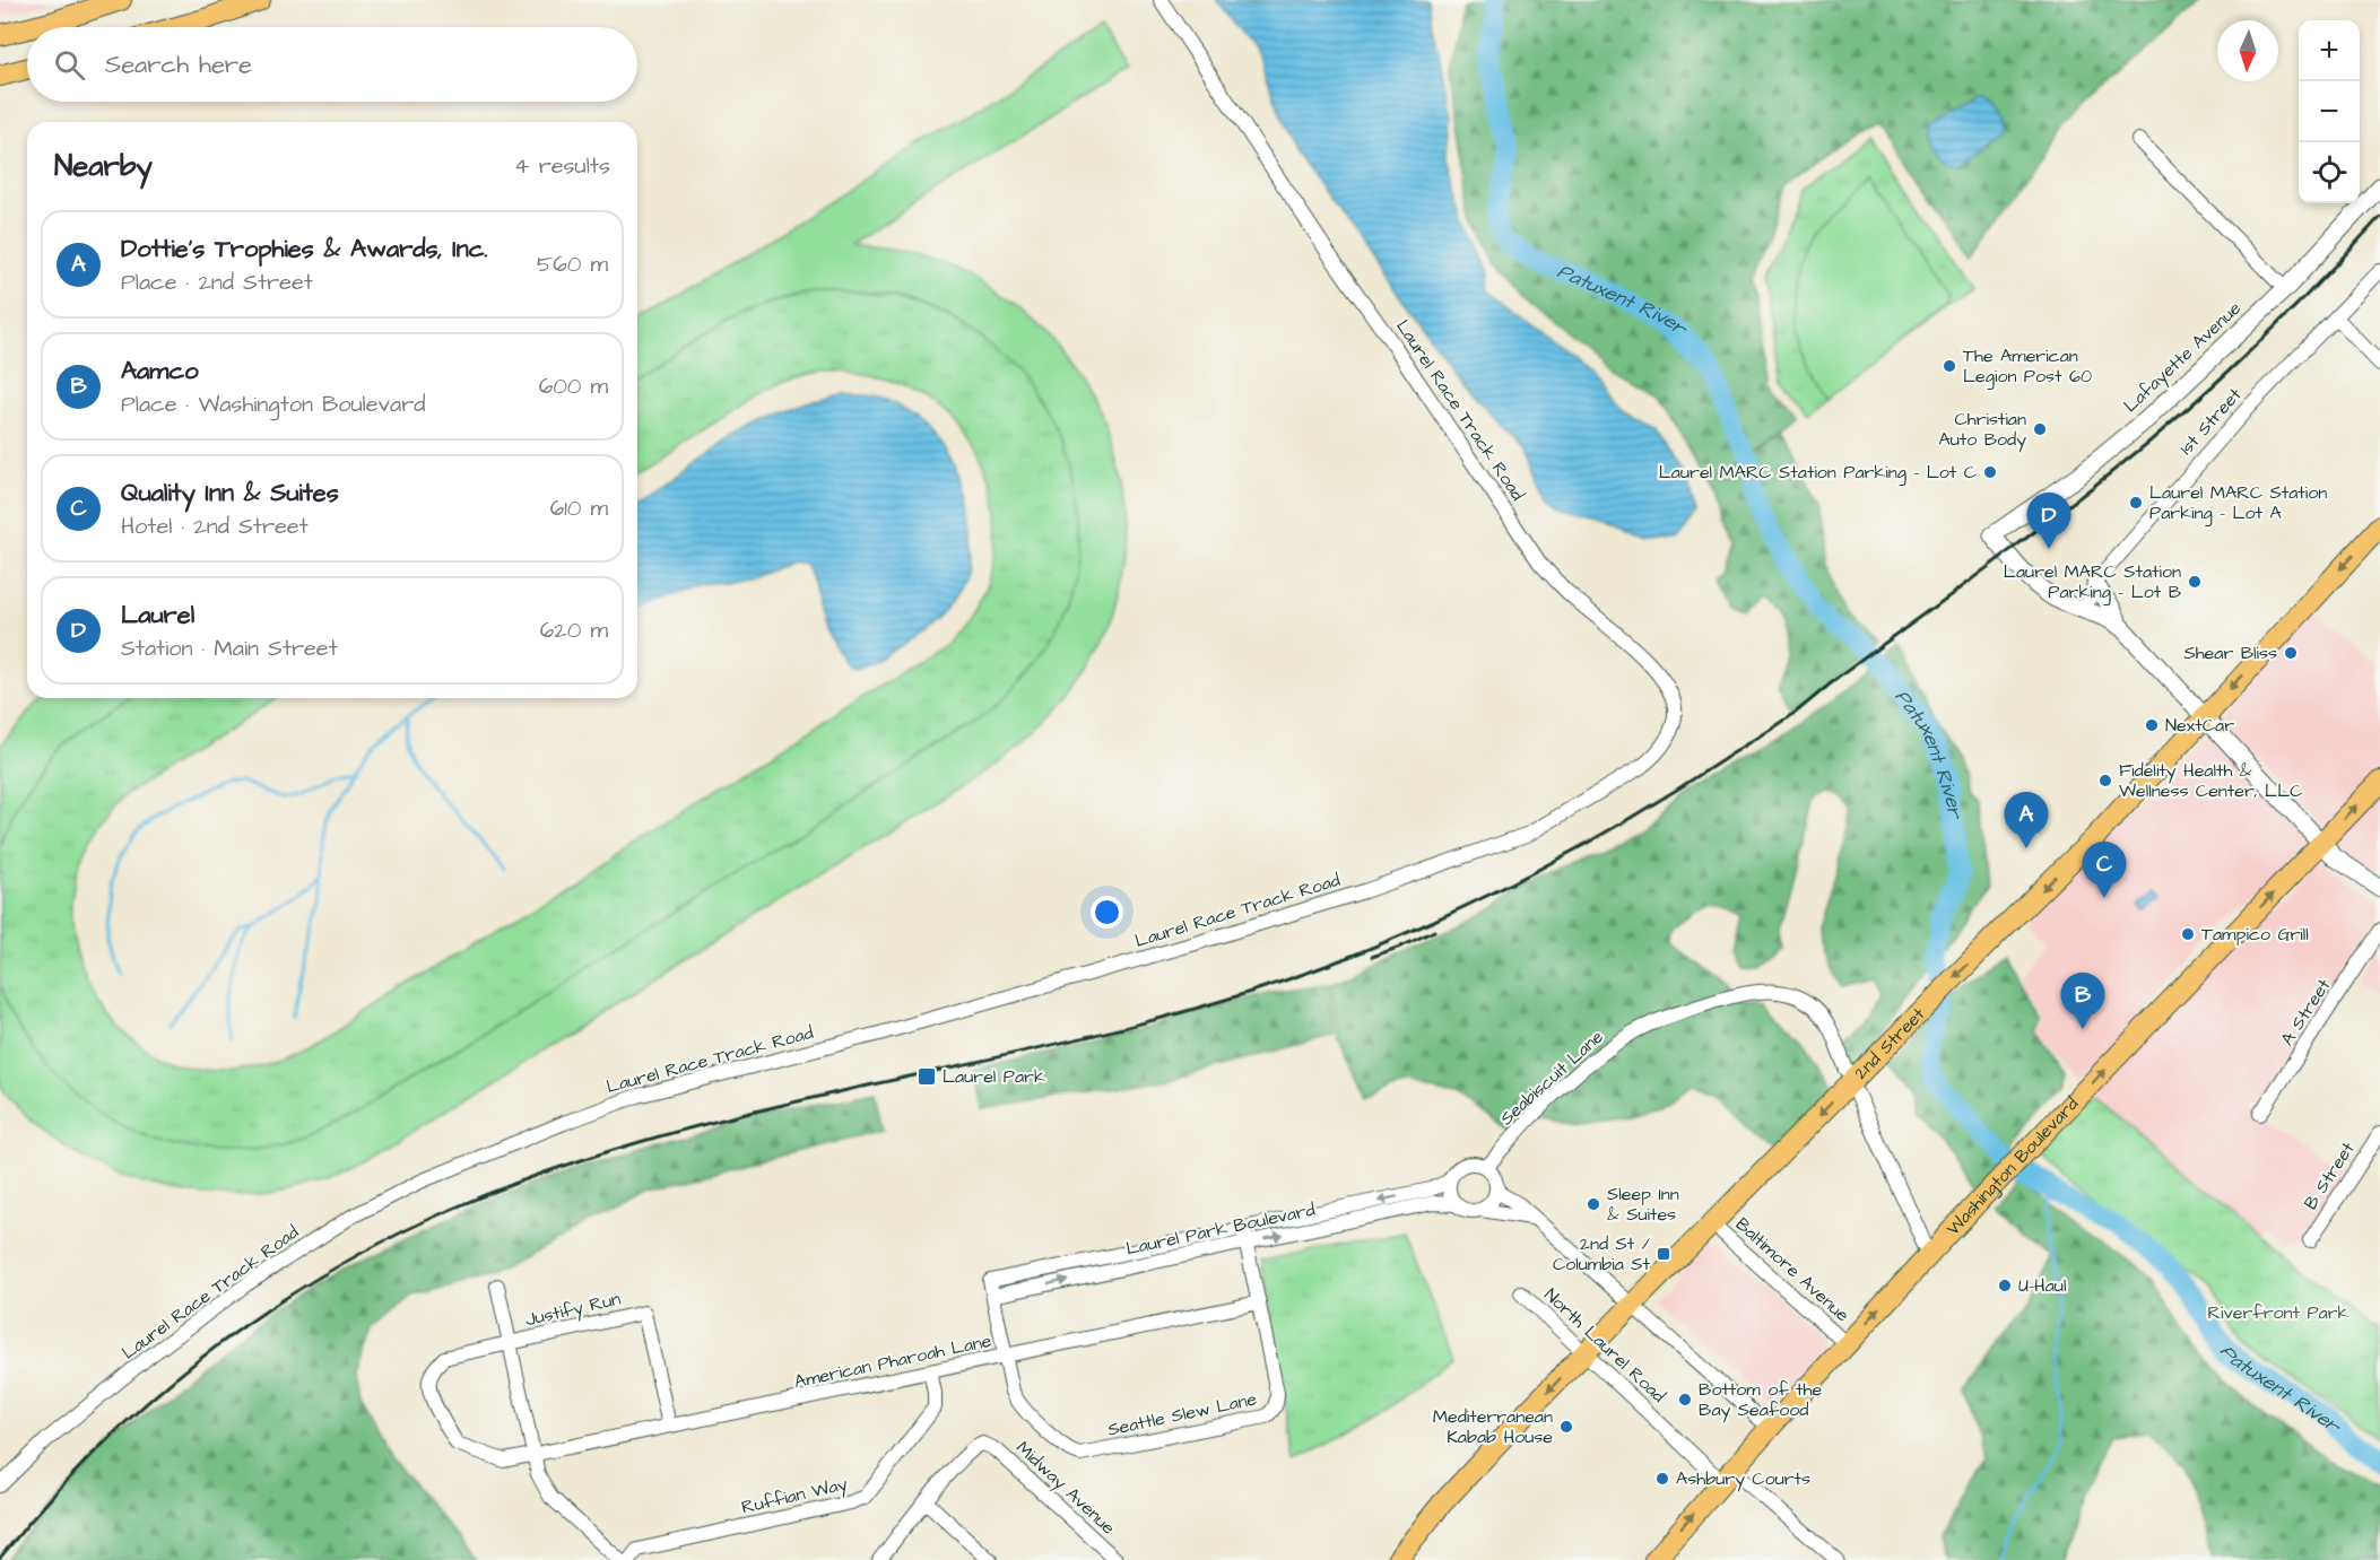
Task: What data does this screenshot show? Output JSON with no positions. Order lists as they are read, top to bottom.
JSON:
{
  "streets": {
    "main road": ["2nd Street", "Washington Boulevard"],
    "street": [
      "Lafayette Avenue",
      "Laurel Race Track Road",
      "1st Street",
      "A Street",
      "Seabiscuit Lane",
      "B Street",
      "Laurel Park Boulevard",
      "Baltimore Avenue",
      "Justify Run",
      "North Laurel Road",
      "American Pharoah Lane",
      "Seattle Slew Lane",
      "Midway Avenue",
      "Ruffian Way"
    ]
  },
  "crossings": [
    ["Lafayette Avenue", "1st Street"],
    ["2nd Street", "Baltimore Avenue"],
    ["2nd Street", "North Laurel Road"],
    ["Seabiscuit Lane", "Laurel Park Boulevard"],
    ["Washington Boulevard", "Baltimore Avenue"],
    ["Washington Boulevard", "North Laurel Road"],
    ["Laurel Park Boulevard", "Seattle Slew Lane"],
    ["Justify Run", "American Pharoah Lane"],
    ["American Pharoah Lane", "Seattle Slew Lane"],
    ["American Pharoah Lane", "Ruffian Way"]
  ],
  "one_way": ["2nd Street", "Washington Boulevard"],
  "water": ["Patuxent River"],
  "parks": ["Riverfront Park"],
  "places": {
    "other": [
      "The American Legion Post 60",
      "Christian Auto Body",
      "Laurel MARC Station Parking - Lot C",
      "Laurel MARC Station Parking - Lot A",
      "Laurel MARC Station Parking - Lot B",
      "Shear Bliss",
      "NextCar",
      "Fidelity Health & Wellness Center, LLC",
      "Tampico Grill",
      "Sleep Inn & Suites",
      "U-Haul",
      "Bottom of the Bay Seafood",
      "Mediterranean Kabab House",
      "Ashbury Courts"
    ],
    "transit": ["Laurel Park", "2nd St / Columbia St"]
  },
  "north": "bottom",
  "page": {
    "map_buttons": ["+", "−"],
    "search": "Search here",
    "heading": ["Nearby", "4 results"],
    "list": [
      {
        "mark": "A",
        "name": "Dottie’s Trophies & Awards, Inc.",
        "note": "Place · 2nd Street",
        "value": "560 m"
      },
      {
        "mark": "B",
        "name": "Aamco",
        "note": "Place · Washington Boulevard",
        "value": "600 m"
      },
      {
        "mark": "C",
        "name": "Quality Inn & Suites",
        "note": "Hotel · 2nd Street",
        "value": "610 m"
      },
      {
        "mark": "D",
        "name": "Laurel",
        "note": "Station · Main Street",
        "value": "620 m"
      }
    ],
    "pins": [
      "D",
      "A",
      "C",
      "B"
    ]
  }
}
